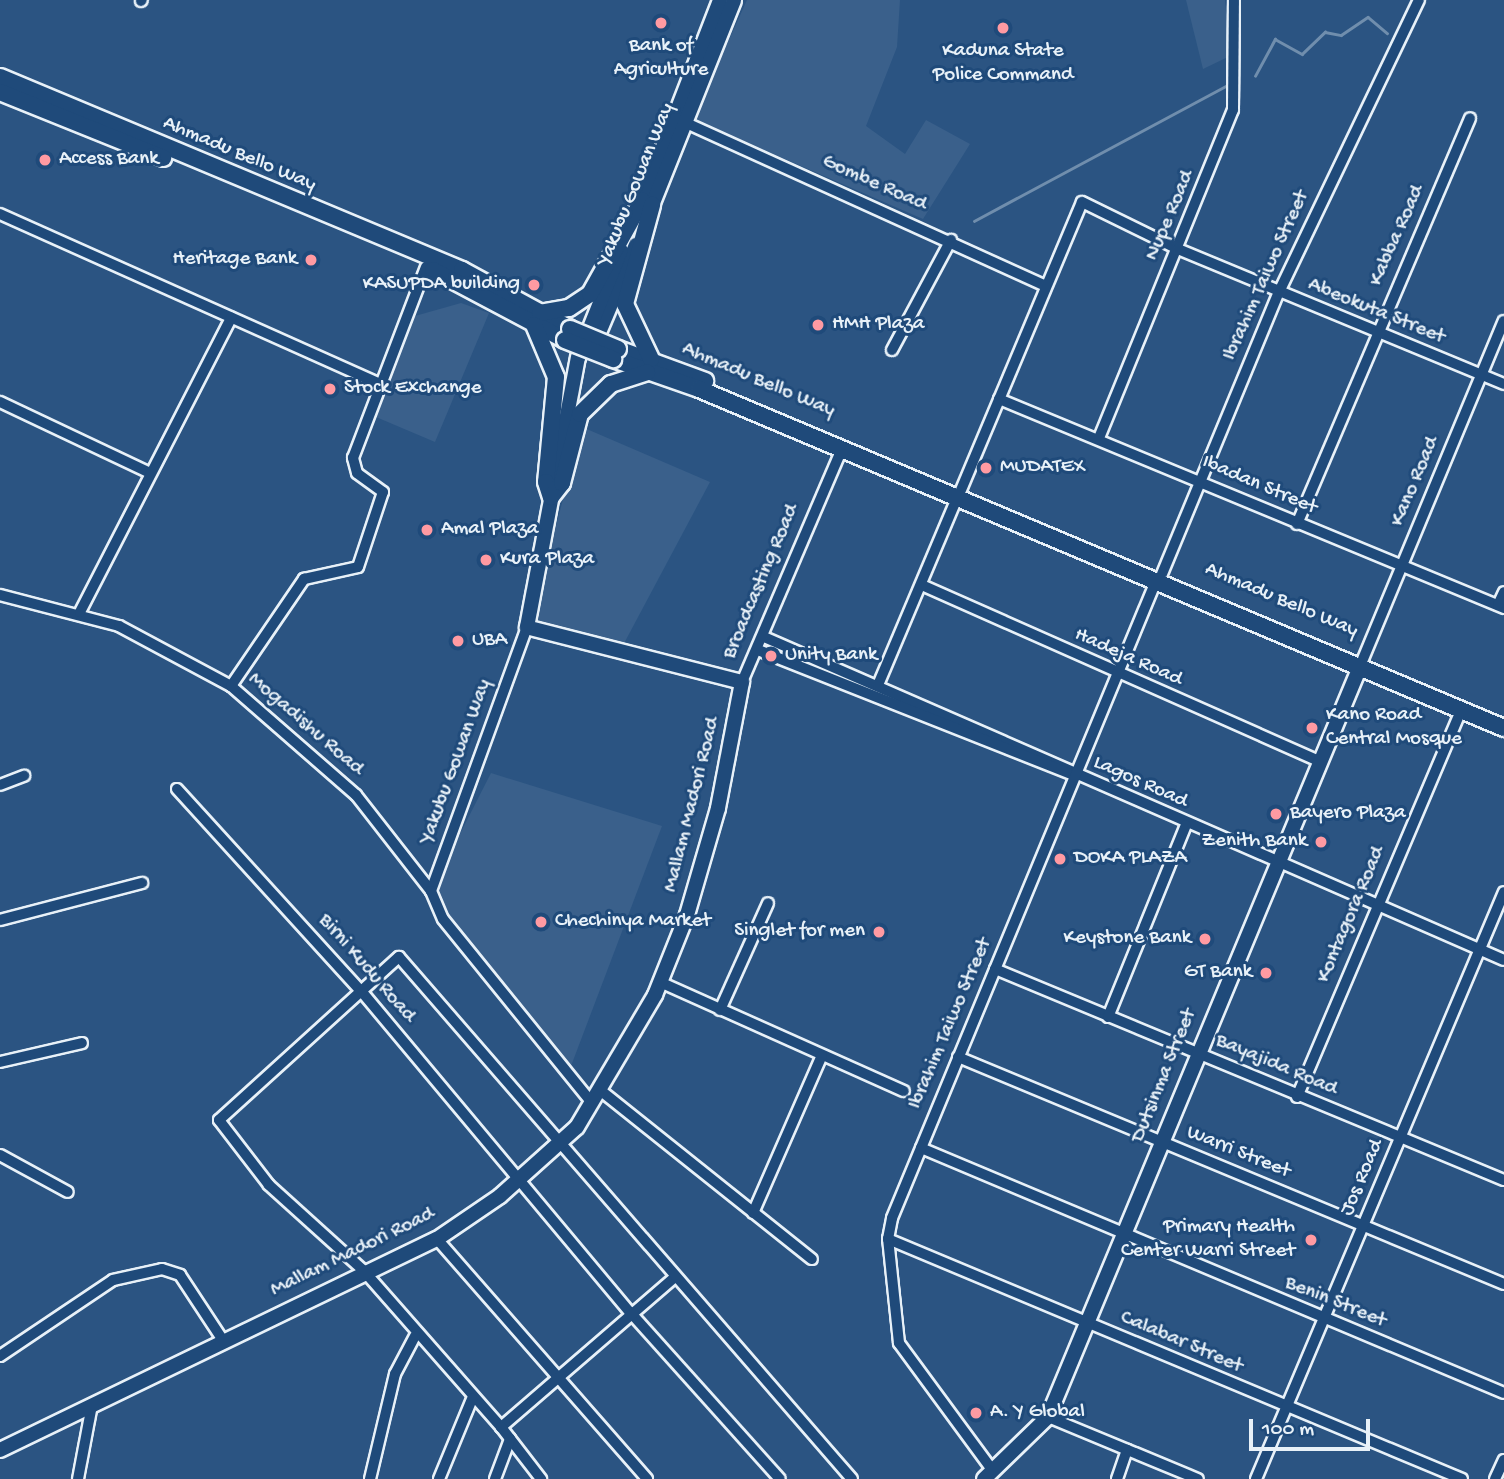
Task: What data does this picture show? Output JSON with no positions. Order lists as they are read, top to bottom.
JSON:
{
  "streets": {
    "main road": ["Ahmadu Bello Way"],
    "street": [
      "Gombe Road",
      "Yakubu Gowan Way",
      "Nupe Road",
      "Kabba Road",
      "Ibrahim Taiwo Street",
      "Abeokuta Street",
      "Kano Road",
      "Ibadan Street",
      "Broadcasting Road",
      "Hadeja Road",
      "Mogadishu Road",
      "Lagos Road",
      "Mallam Madori Road",
      "Kontagora Road",
      "Birni Kudu Road",
      "Bayajida Road",
      "Dutsinma Street",
      "Warri Street",
      "Jos Road",
      "Benin Street",
      "Calabar Street"
    ]
  },
  "crossings": [
    ["Ahmadu Bello Way", "Ibrahim Taiwo Street"],
    ["Ahmadu Bello Way", "Kano Road"],
    ["Ahmadu Bello Way", "Broadcasting Road"],
    ["Ahmadu Bello Way", "Kontagora Road"],
    ["Ahmadu Bello Way", "Dutsinma Street"],
    ["Gombe Road", "Yakubu Gowan Way"],
    ["Gombe Road", "Abeokuta Street"],
    ["Yakubu Gowan Way", "Broadcasting Road"],
    ["Yakubu Gowan Way", "Mogadishu Road"],
    ["Nupe Road", "Abeokuta Street"],
    ["Nupe Road", "Ibadan Street"],
    ["Kabba Road", "Abeokuta Street"],
    ["Kabba Road", "Ibadan Street"],
    ["Ibrahim Taiwo Street", "Abeokuta Street"],
    ["Ibrahim Taiwo Street", "Ibadan Street"],
    ["Ibrahim Taiwo Street", "Hadeja Road"],
    ["Ibrahim Taiwo Street", "Lagos Road"],
    ["Ibrahim Taiwo Street", "Bayajida Road"],
    ["Ibrahim Taiwo Street", "Dutsinma Street"],
    ["Ibrahim Taiwo Street", "Warri Street"],
    ["Ibrahim Taiwo Street", "Benin Street"],
    ["Ibrahim Taiwo Street", "Calabar Street"],
    ["Abeokuta Street", "Kano Road"],
    ["Kano Road", "Ibadan Street"],
    ["Kano Road", "Dutsinma Street"],
    ["Broadcasting Road", "Lagos Road"],
    ["Broadcasting Road", "Mallam Madori Road"],
    ["Hadeja Road", "Dutsinma Street"],
    ["Lagos Road", "Kontagora Road"],
    ["Lagos Road", "Dutsinma Street"],
    ["Lagos Road", "Jos Road"],
    ["Mallam Madori Road", "Birni Kudu Road"],
    ["Kontagora Road", "Bayajida Road"],
    ["Bayajida Road", "Dutsinma Street"],
    ["Bayajida Road", "Jos Road"],
    ["Dutsinma Street", "Warri Street"],
    ["Dutsinma Street", "Benin Street"],
    ["Dutsinma Street", "Calabar Street"],
    ["Warri Street", "Jos Road"],
    ["Jos Road", "Benin Street"],
    ["Jos Road", "Calabar Street"]
  ],
  "places": [
    "Bank of Agriculture",
    "Kaduna State Police Command",
    "Access Bank",
    "Heritage Bank",
    "KASUPDA building",
    "HMH Plaza",
    "Stock Exchange",
    "MUDATEX",
    "Amal Plaza",
    "Kura Plaza",
    "UBA",
    "Unity Bank",
    "Kano Road Central Mosque",
    "Bayero Plaza",
    "Zenith Bank",
    "DOKA PLAZA",
    "Chechinya Market",
    "Singlet for men",
    "Keystone Bank",
    "GT Bank",
    "Primary Health Center Warri Street",
    "A. Y Global"
  ],
  "scale_bar": "100 m"
}
